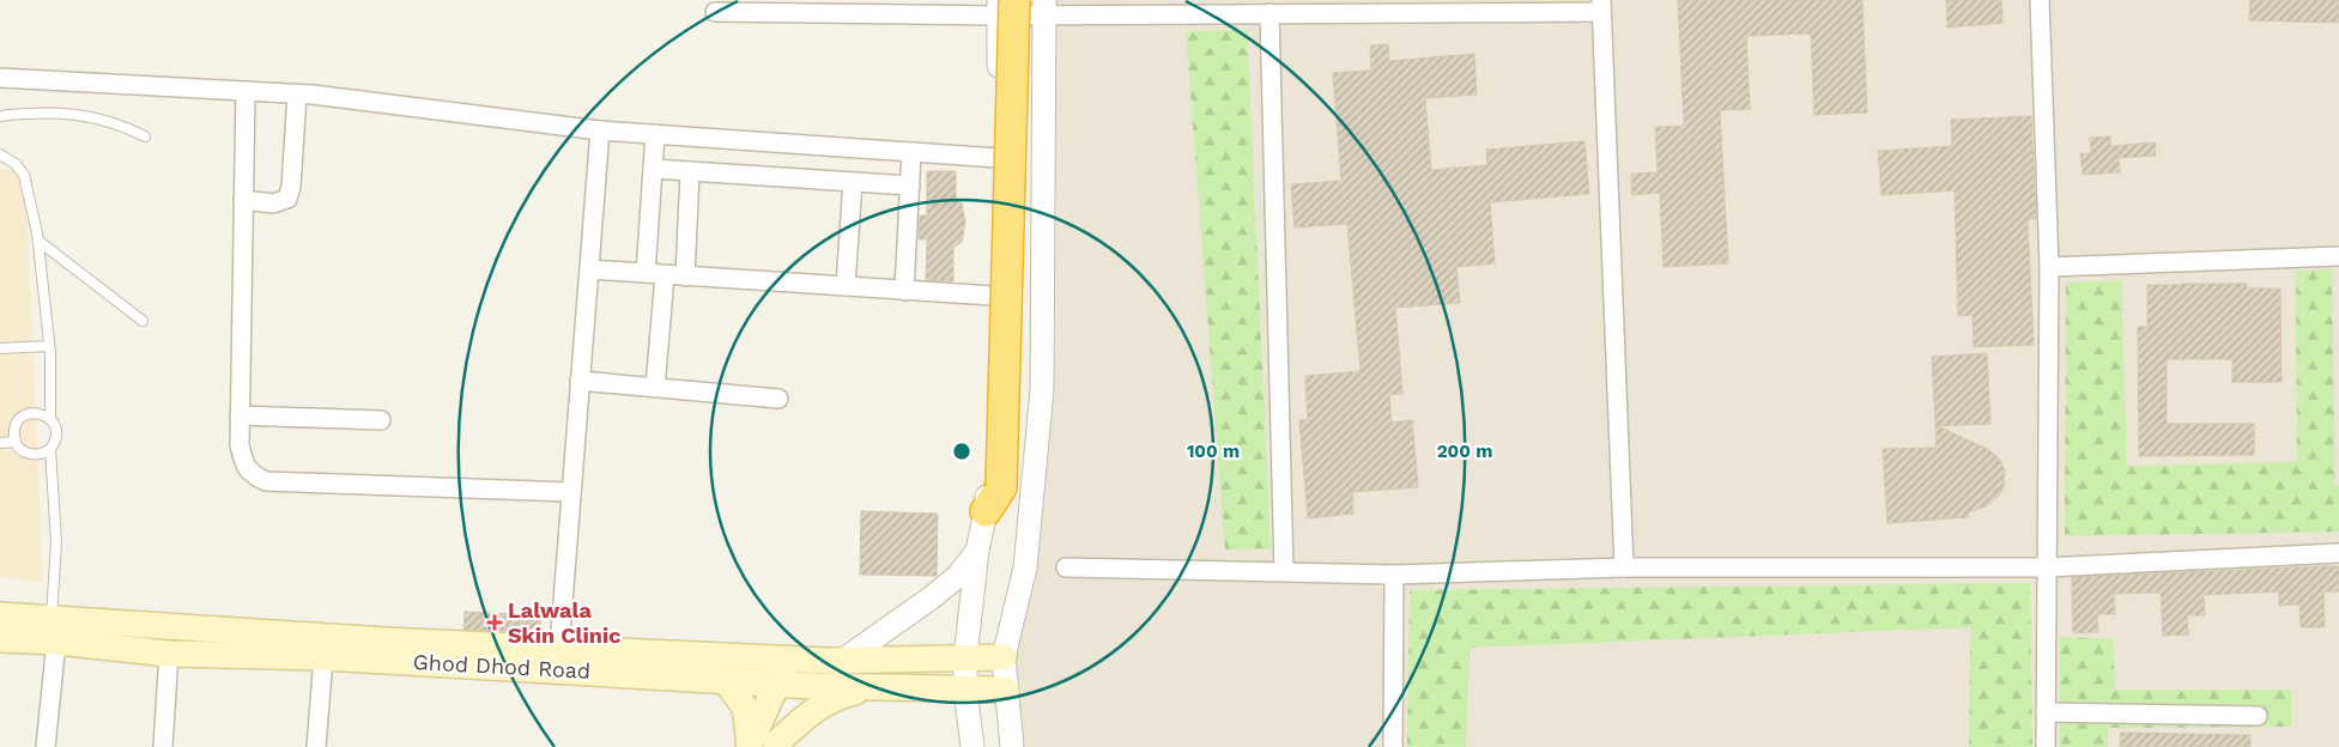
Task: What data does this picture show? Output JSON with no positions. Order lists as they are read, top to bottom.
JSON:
{
  "streets": {
    "main road": ["Ghod Dhod Road"]
  },
  "places": {
    "health": ["Lalwala Skin Clinic"]
  },
  "rings": ["100 m", "200 m"]
}
